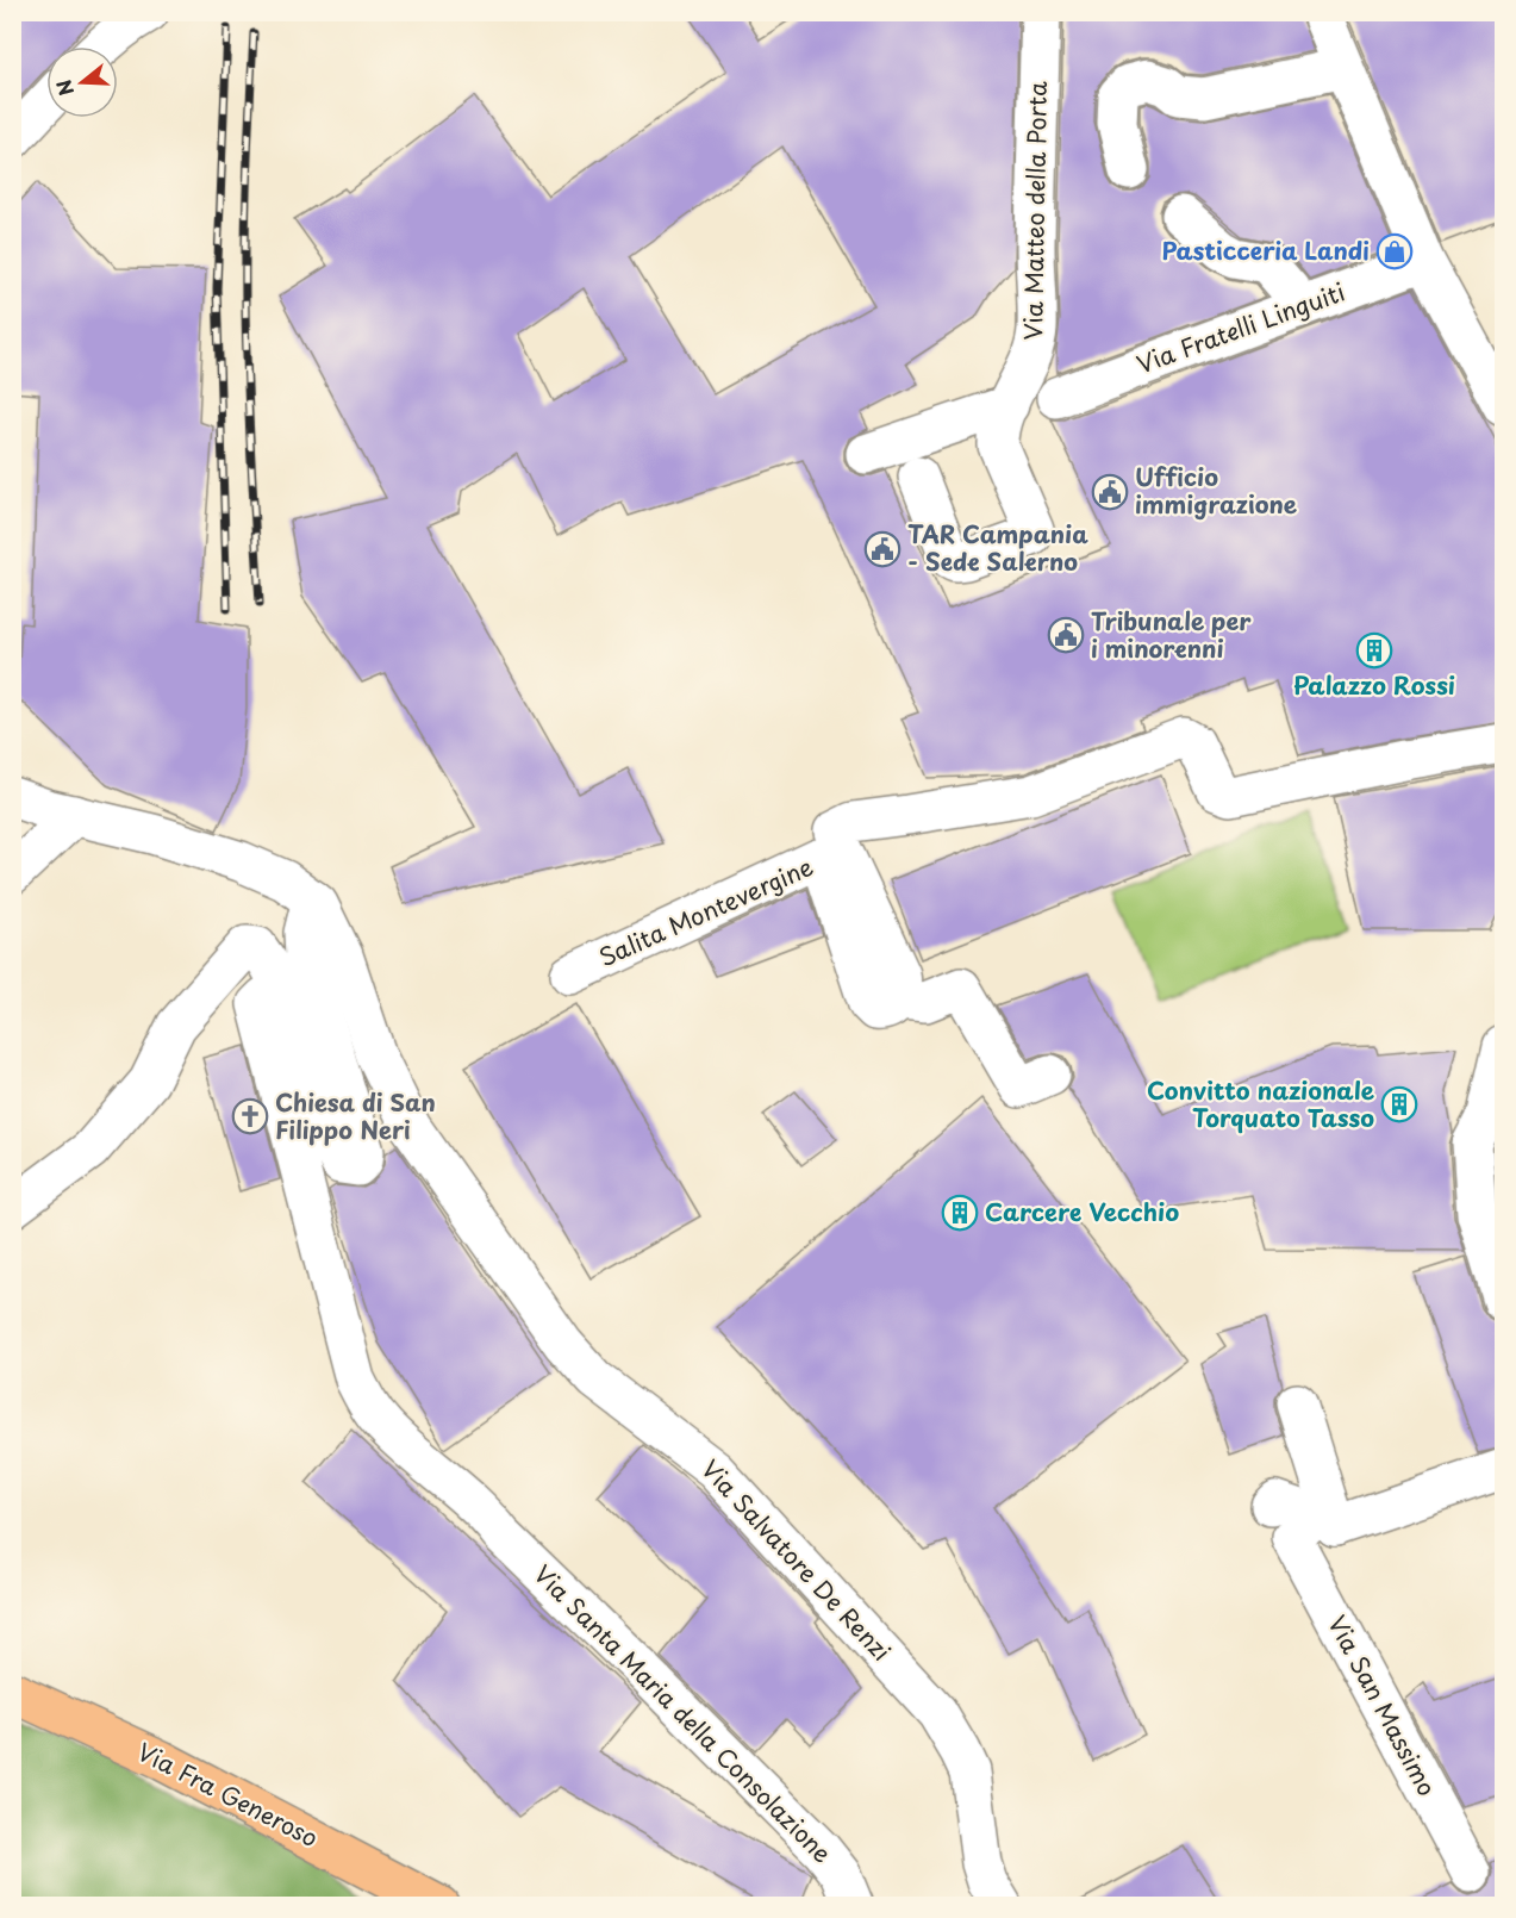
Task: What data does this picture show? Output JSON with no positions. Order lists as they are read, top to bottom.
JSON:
{
  "streets": {
    "main road": ["Via Fra Generoso"],
    "street": [
      "Via Matteo della Porta",
      "Via Fratelli Linguiti",
      "Salita Montevergine",
      "Via Salvatore De Renzi",
      "Via San Massimo",
      "Via Santa Maria della Consolazione"
    ]
  },
  "places": {
    "shop": ["Pasticceria Landi"],
    "public building": ["Ufficio immigrazione", "TAR Campania - Sede Salerno", "Tribunale per i minorenni"],
    "building": ["Palazzo Rossi", "Convitto nazionale Torquato Tasso", "Carcere Vecchio"],
    "church": ["Chiesa di San Filippo Neri"]
  },
  "north": "left"
}
